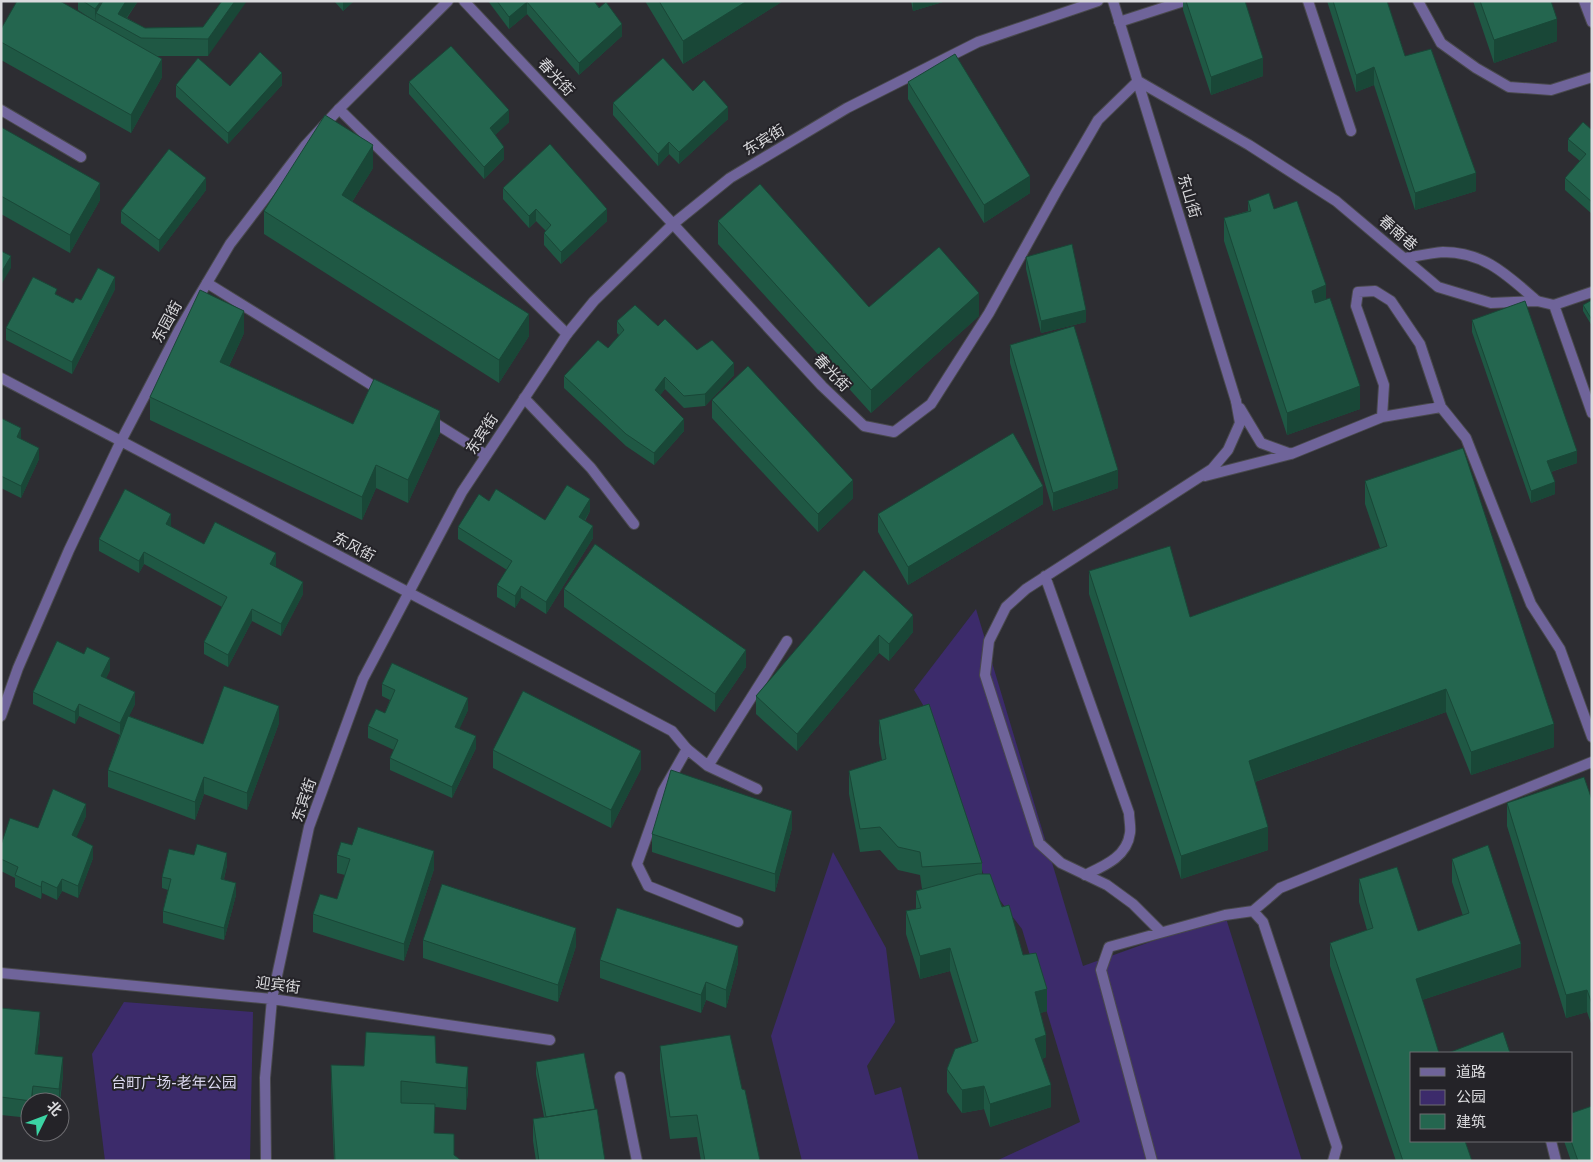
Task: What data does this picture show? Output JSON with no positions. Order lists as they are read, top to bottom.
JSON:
{
  "streets": {
    "street": [
      "春光街",
      "东宾街",
      "东山街",
      "春南巷",
      "东园街",
      "东风街",
      "迎宾街"
    ]
  },
  "crossings": [
    ["春光街", "东宾街"],
    ["春光街", "东山街"],
    ["春光街", "春南巷"],
    ["东宾街", "东风街"],
    ["东宾街", "迎宾街"],
    ["东山街", "春南巷"],
    ["东园街", "东风街"]
  ],
  "parks": ["台町广场-老年公园"],
  "legend": ["道路", "公园", "建筑"],
  "north": "top right"
}
